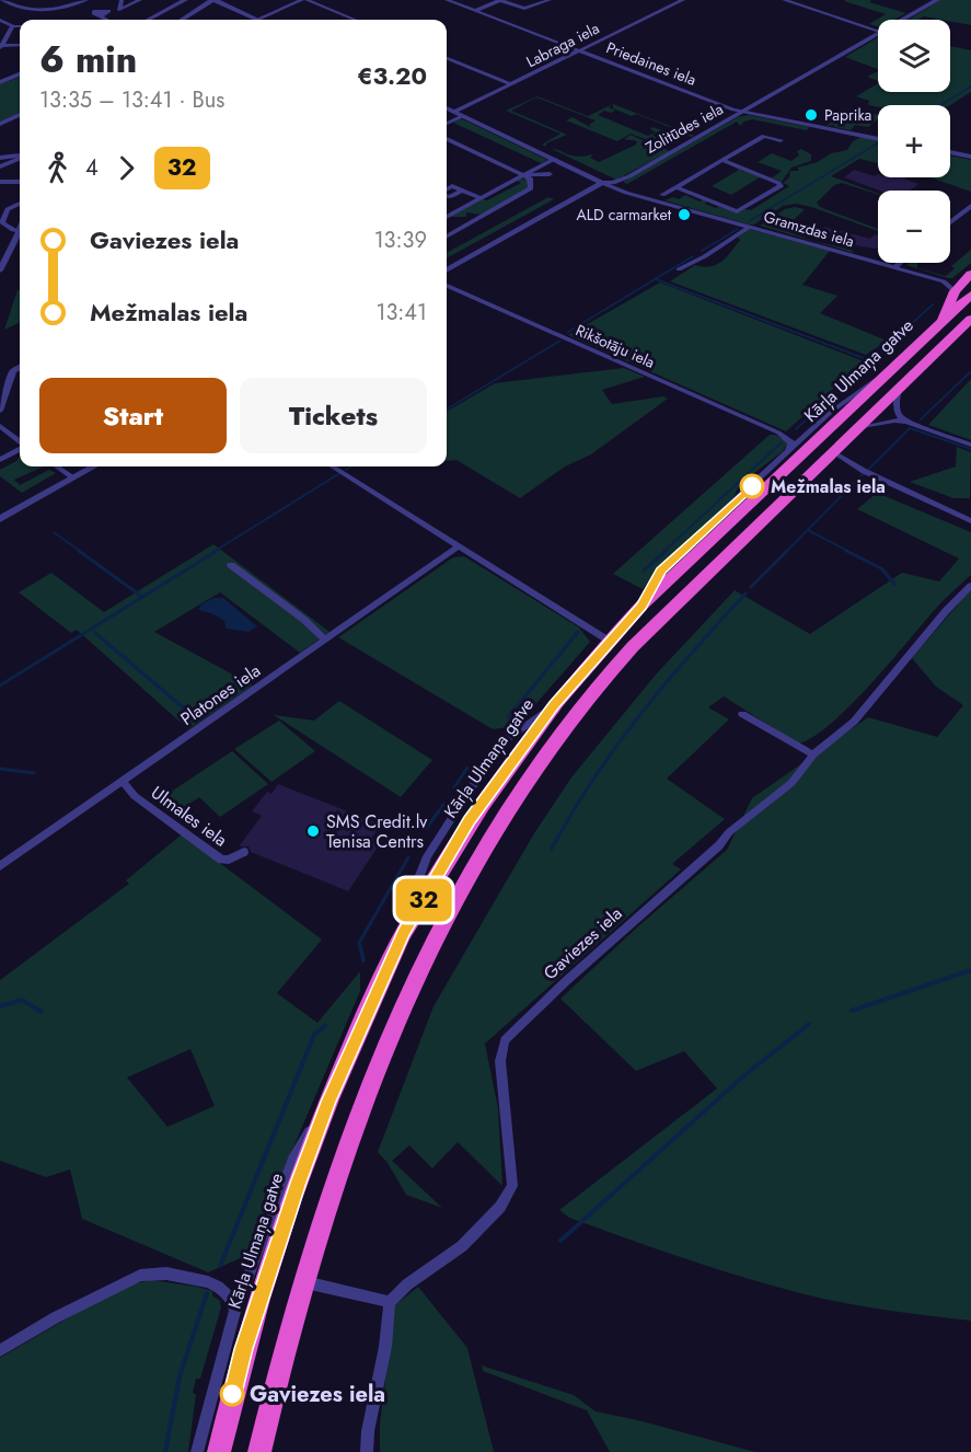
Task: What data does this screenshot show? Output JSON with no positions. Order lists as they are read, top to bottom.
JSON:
{
  "streets": {
    "highway": ["Kārļa Ulmaņa gatve"],
    "street": [
      "Labraga iela",
      "Priedaines iela",
      "Zolitūdes iela",
      "Gramzdas iela",
      "Rikšotāju iela",
      "Platones iela",
      "Ulmales iela",
      "Gaviezes iela"
    ]
  },
  "crossings": [
    ["Labraga iela", "Priedaines iela"],
    ["Labraga iela", "Gramzdas iela"],
    ["Priedaines iela", "Zolitūdes iela"],
    ["Zolitūdes iela", "Gramzdas iela"],
    ["Platones iela", "Ulmales iela"]
  ],
  "places": [
    "Paprika",
    "ALD carmarket",
    "Mežmalas iela",
    "SMS Credit.lv Tenisa Centrs",
    "Gaviezes iela"
  ],
  "lines": ["bus line 32"],
  "page": {
    "on_map": "32",
    "map_buttons": ["+", "−"],
    "heading": ["6 min", "13:35 – 13:41 · Bus", "€3.20"],
    "legs": ["4", "32"],
    "list": [
      {
        "name": "Gaviezes iela",
        "value": "13:39"
      },
      {
        "name": "Mežmalas iela",
        "value": "13:41"
      }
    ],
    "buttons": ["Start", "Tickets"]
  }
}
